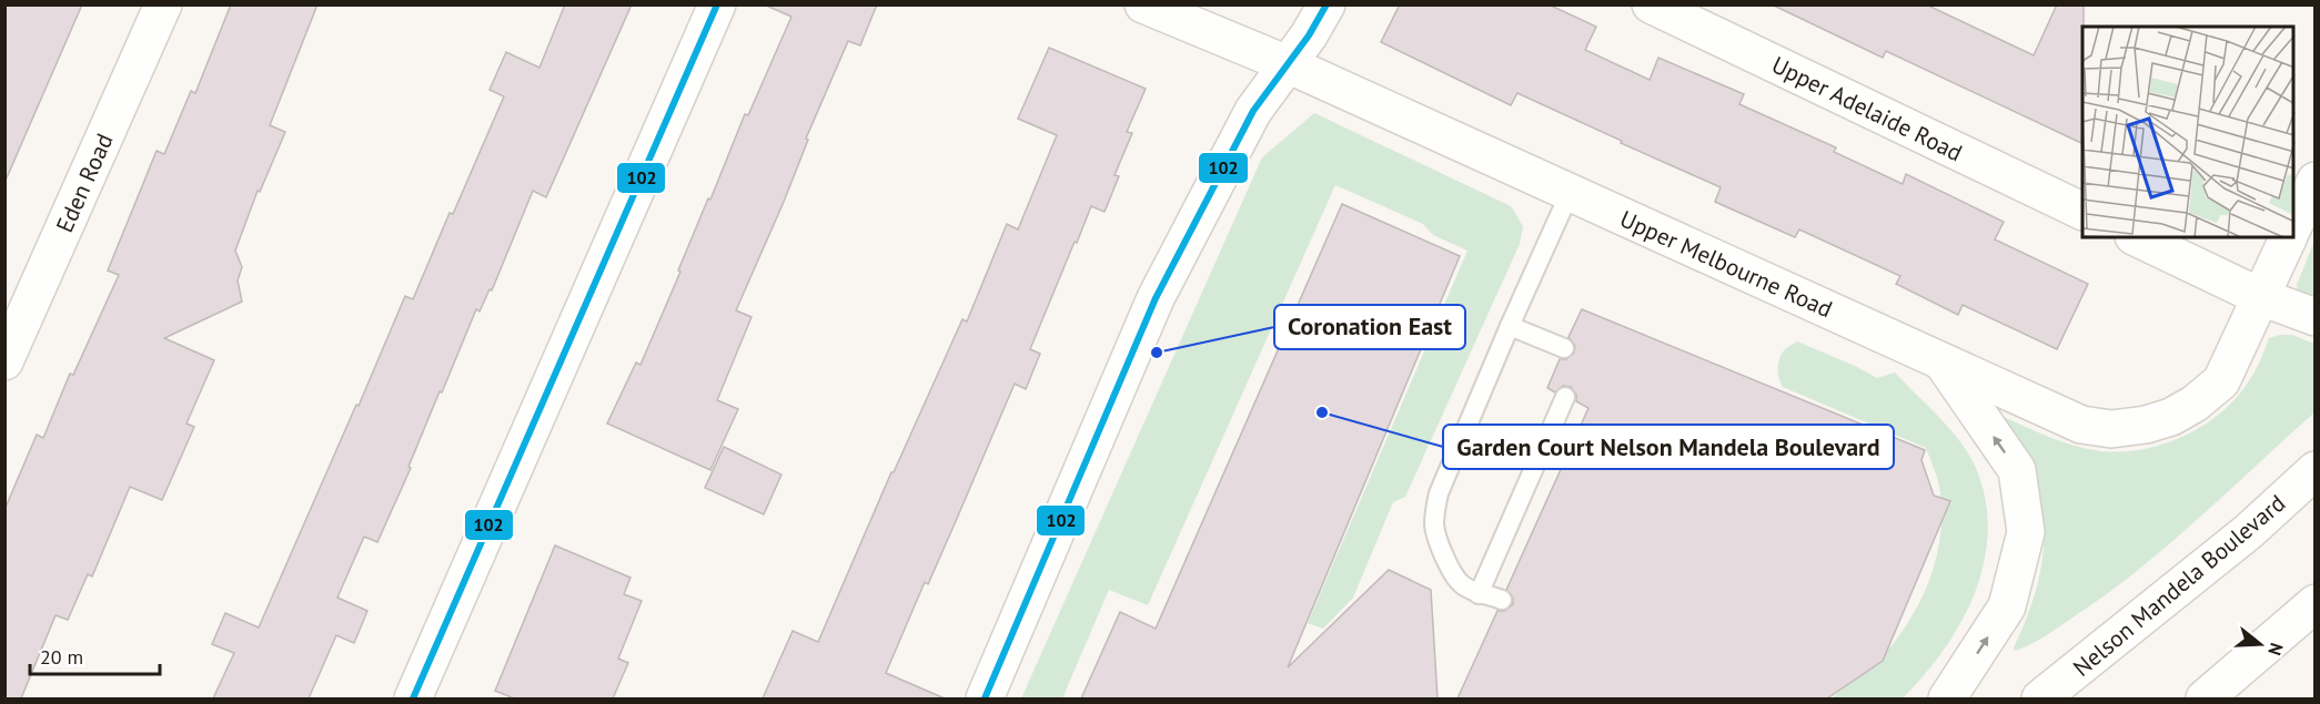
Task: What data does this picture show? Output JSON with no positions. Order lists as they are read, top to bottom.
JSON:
{
  "streets": {
    "main road": [
      "Upper Adelaide Road",
      "Eden Road",
      "Upper Melbourne Road",
      "Nelson Mandela Boulevard"
    ]
  },
  "places": ["Coronation East", "Garden Court Nelson Mandela Boulevard"],
  "lines": ["transit line 102"],
  "scale_bar": "20 m",
  "north": "right"
}
